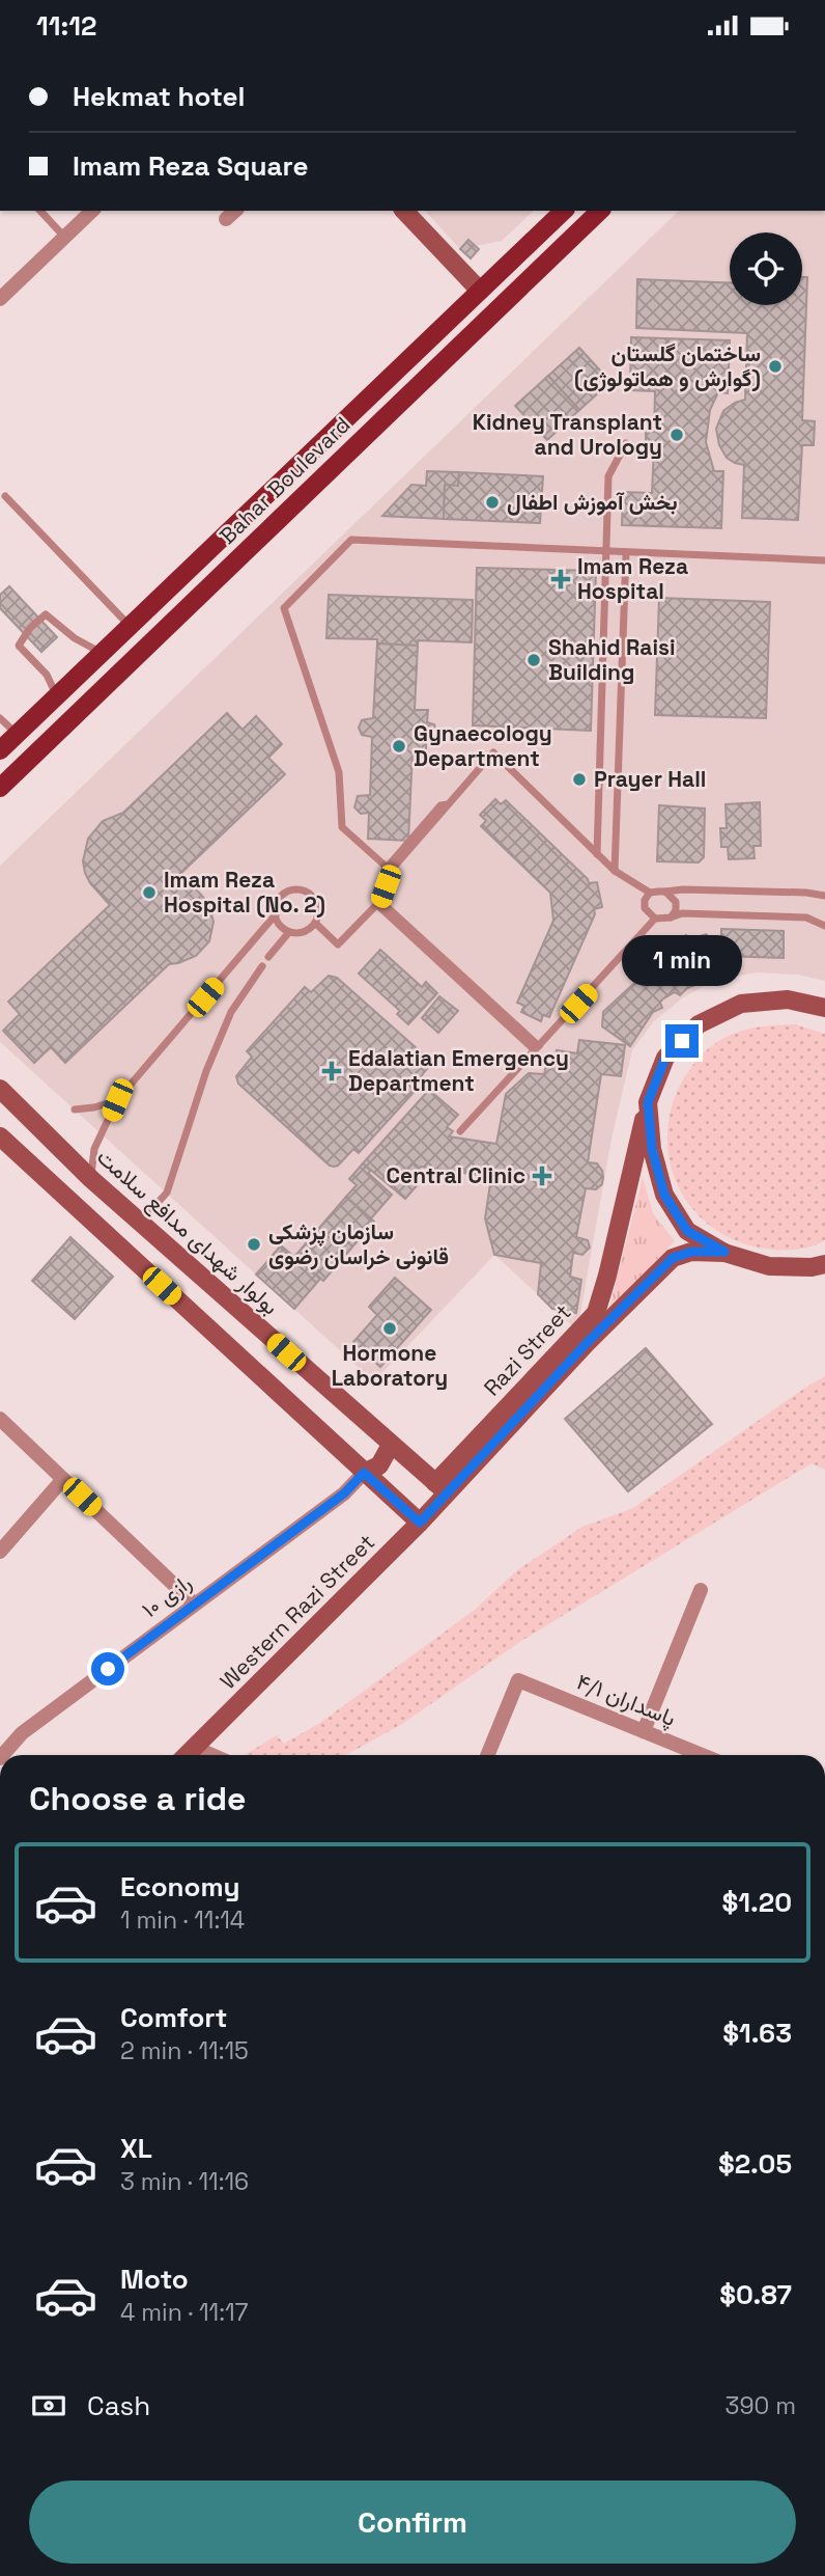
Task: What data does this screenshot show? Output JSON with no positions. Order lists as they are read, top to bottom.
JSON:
{
  "streets": {
    "main road": [
      "Bahar Boulevard",
      "بولوار شهدای مدافع سلامت",
      "Razi Street",
      "Western Razi Street"
    ],
    "street": ["رازی ۱۰", "پاسداران ۴/۱"]
  },
  "crossings": [
    ["بولوار شهدای مدافع سلامت", "Razi Street"],
    ["بولوار شهدای مدافع سلامت", "Western Razi Street"],
    ["Razi Street", "Western Razi Street"]
  ],
  "places": {
    "other": [
      "ساختمان گلستان (گوارش و هماتولوژی)",
      "Kidney Transplant and Urology",
      "بخش آموزش اطفال",
      "Shahid Raisi Building",
      "Gynaecology Department",
      "Prayer Hall",
      "Imam Reza Hospital (No. 2)",
      "سازمان پزشکی قانونی خراسان رضوی",
      "Hormone Laboratory"
    ],
    "health": ["Imam Reza Hospital", "Edalatian Emergency Department", "Central Clinic"]
  },
  "page": {
    "status": "11:12",
    "banner": ["Hekmat hotel", "Imam Reza Square"],
    "bubble": "1 min",
    "heading": "Choose a ride",
    "list": [
      {
        "name": "Economy",
        "note": "1 min · 11:14",
        "value": "$1.20"
      },
      {
        "name": "Comfort",
        "note": "2 min · 11:15",
        "value": "$1.63"
      },
      {
        "name": "XL",
        "note": "3 min · 11:16",
        "value": "$2.05"
      },
      {
        "name": "Moto",
        "note": "4 min · 11:17",
        "value": "$0.87"
      }
    ],
    "pay": ["Cash", "390 m"],
    "buttons": "Confirm"
  }
}
